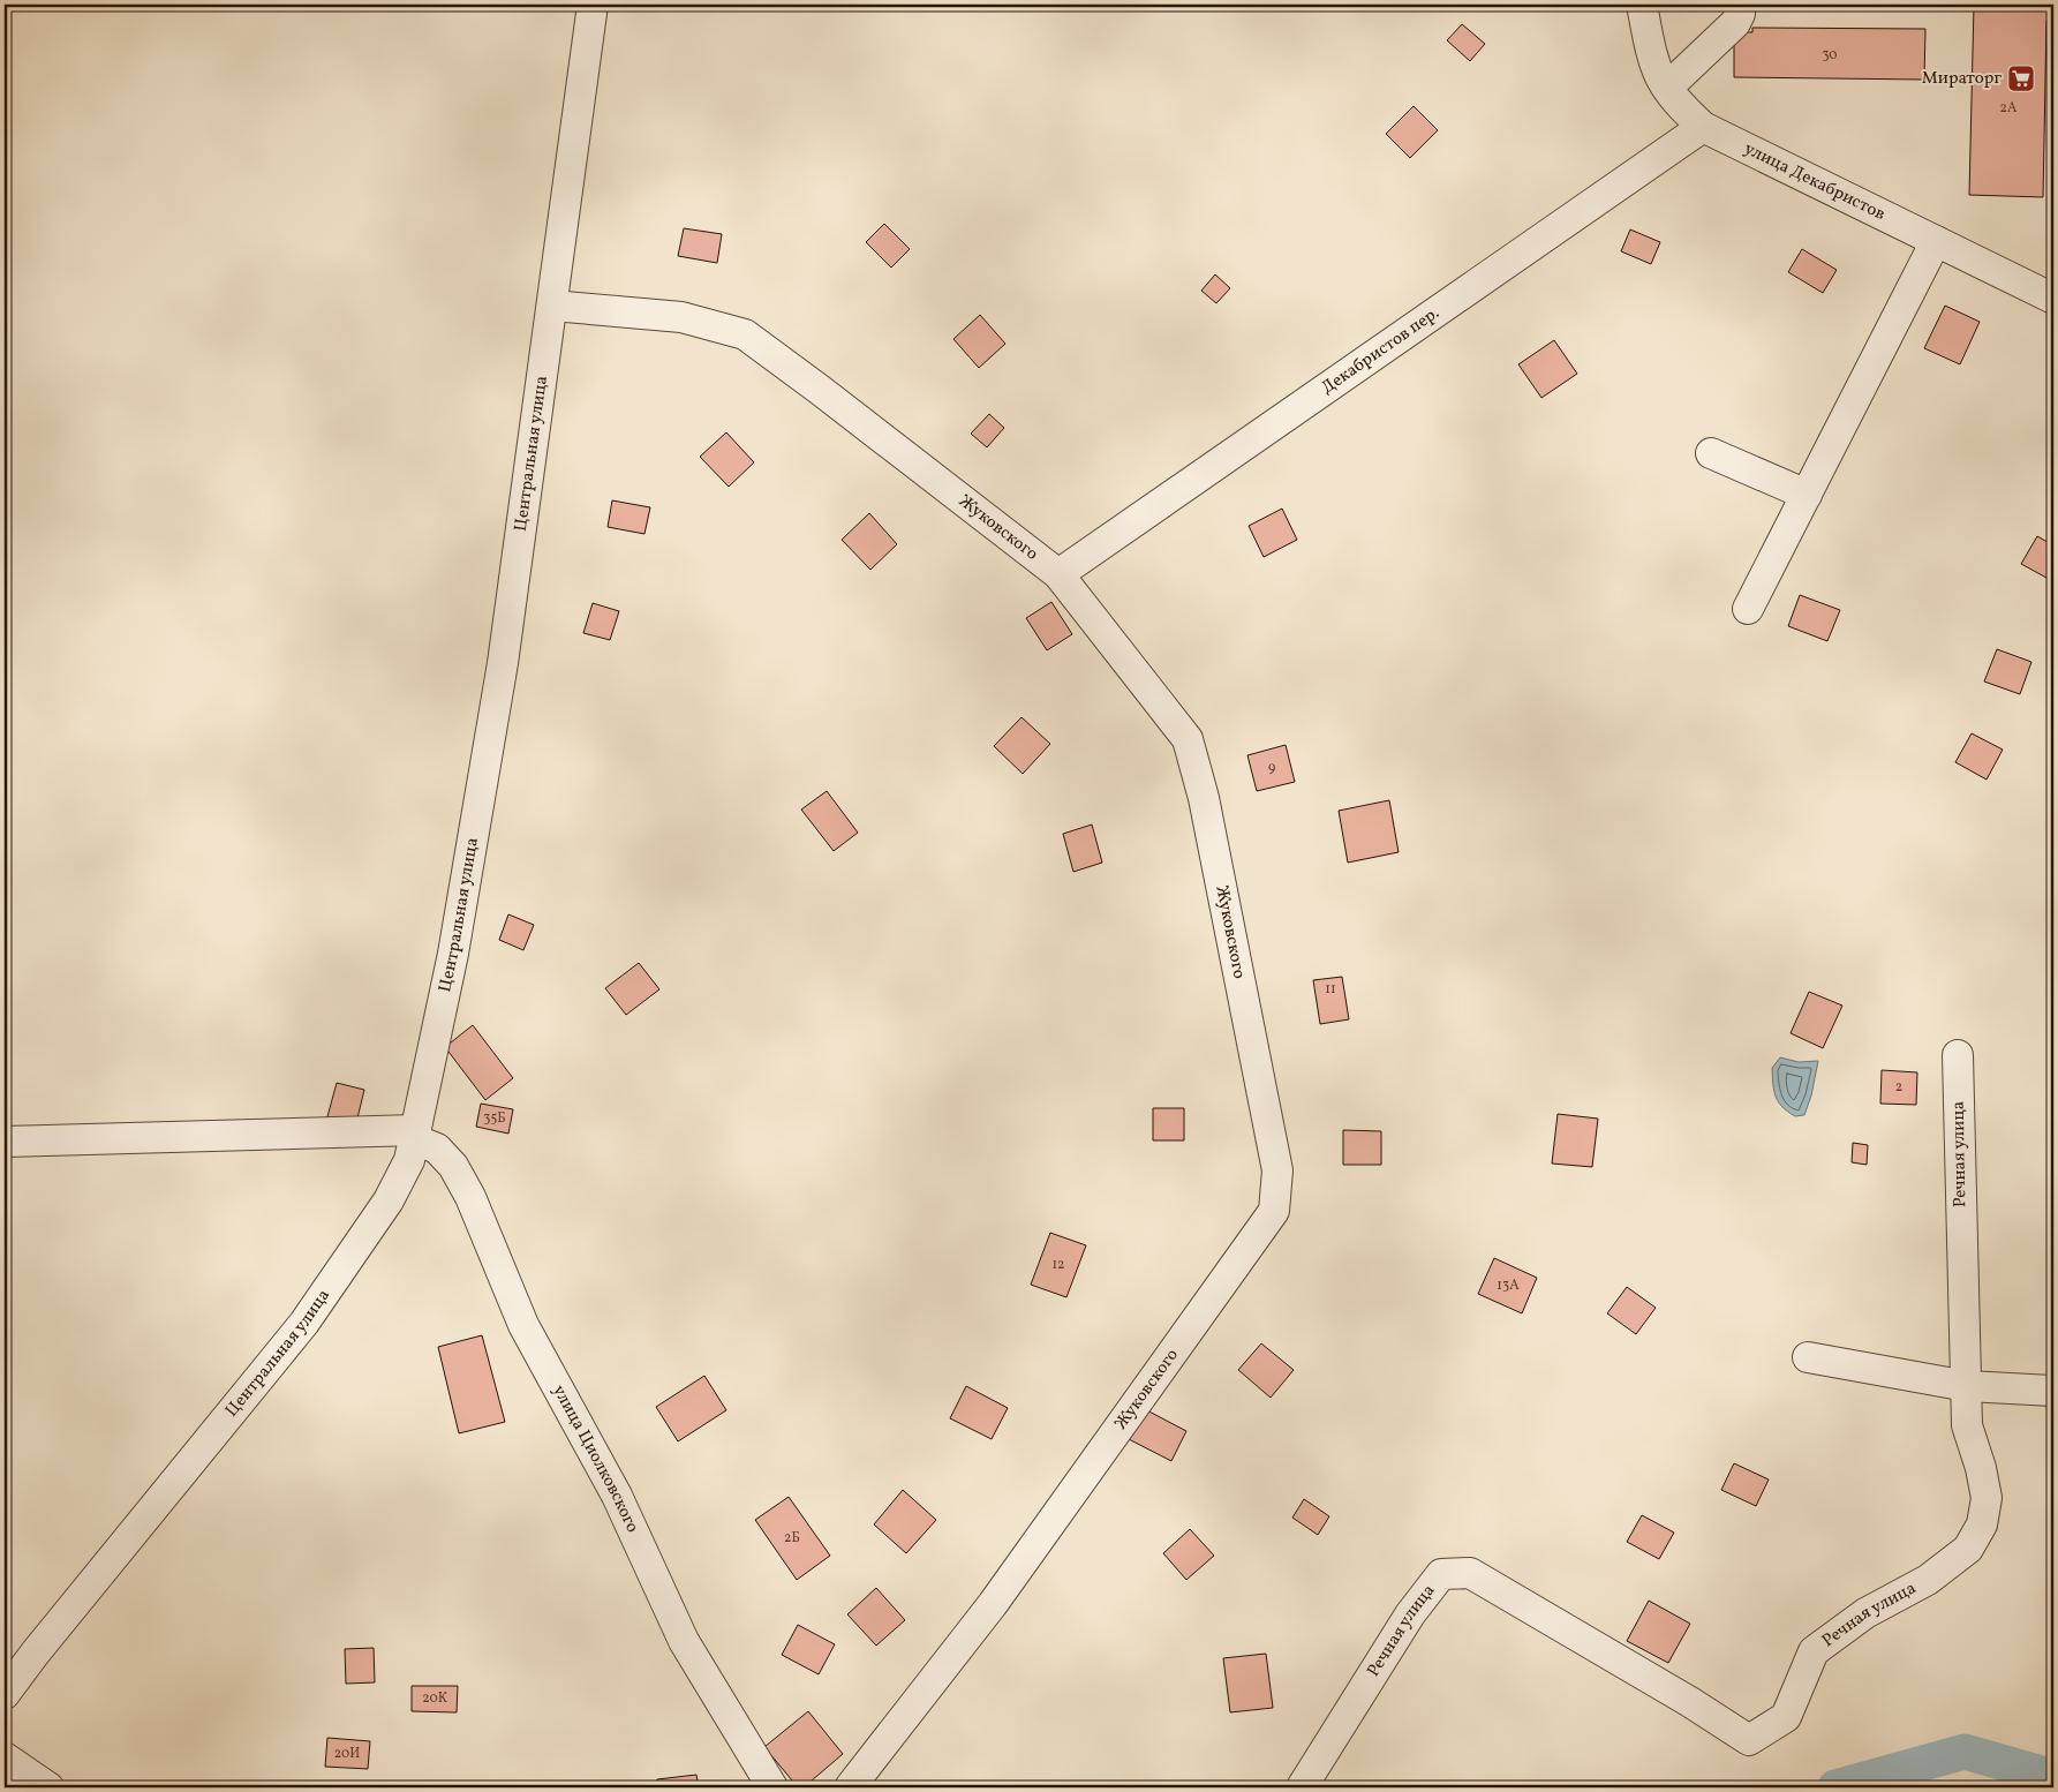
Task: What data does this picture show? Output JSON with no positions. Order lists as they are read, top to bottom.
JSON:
{
  "streets": {
    "street": [
      "улица Декабристов",
      "Декабристов пер.",
      "Центральная улица",
      "Жуковского",
      "Речная улица",
      "улица Циолковского"
    ]
  },
  "crossings": [
    ["улица Декабристов", "Декабристов пер."],
    ["Декабристов пер.", "Жуковского"],
    ["Центральная улица", "Жуковского"],
    ["Центральная улица", "улица Циолковского"]
  ],
  "places": {
    "supermarket": ["Мираторг"]
  },
  "house_numbers": [
    "30",
    "2А",
    "9",
    "11",
    "2",
    "35Б",
    "12",
    "13А",
    "2Б",
    "20К",
    "20И"
  ]
}
